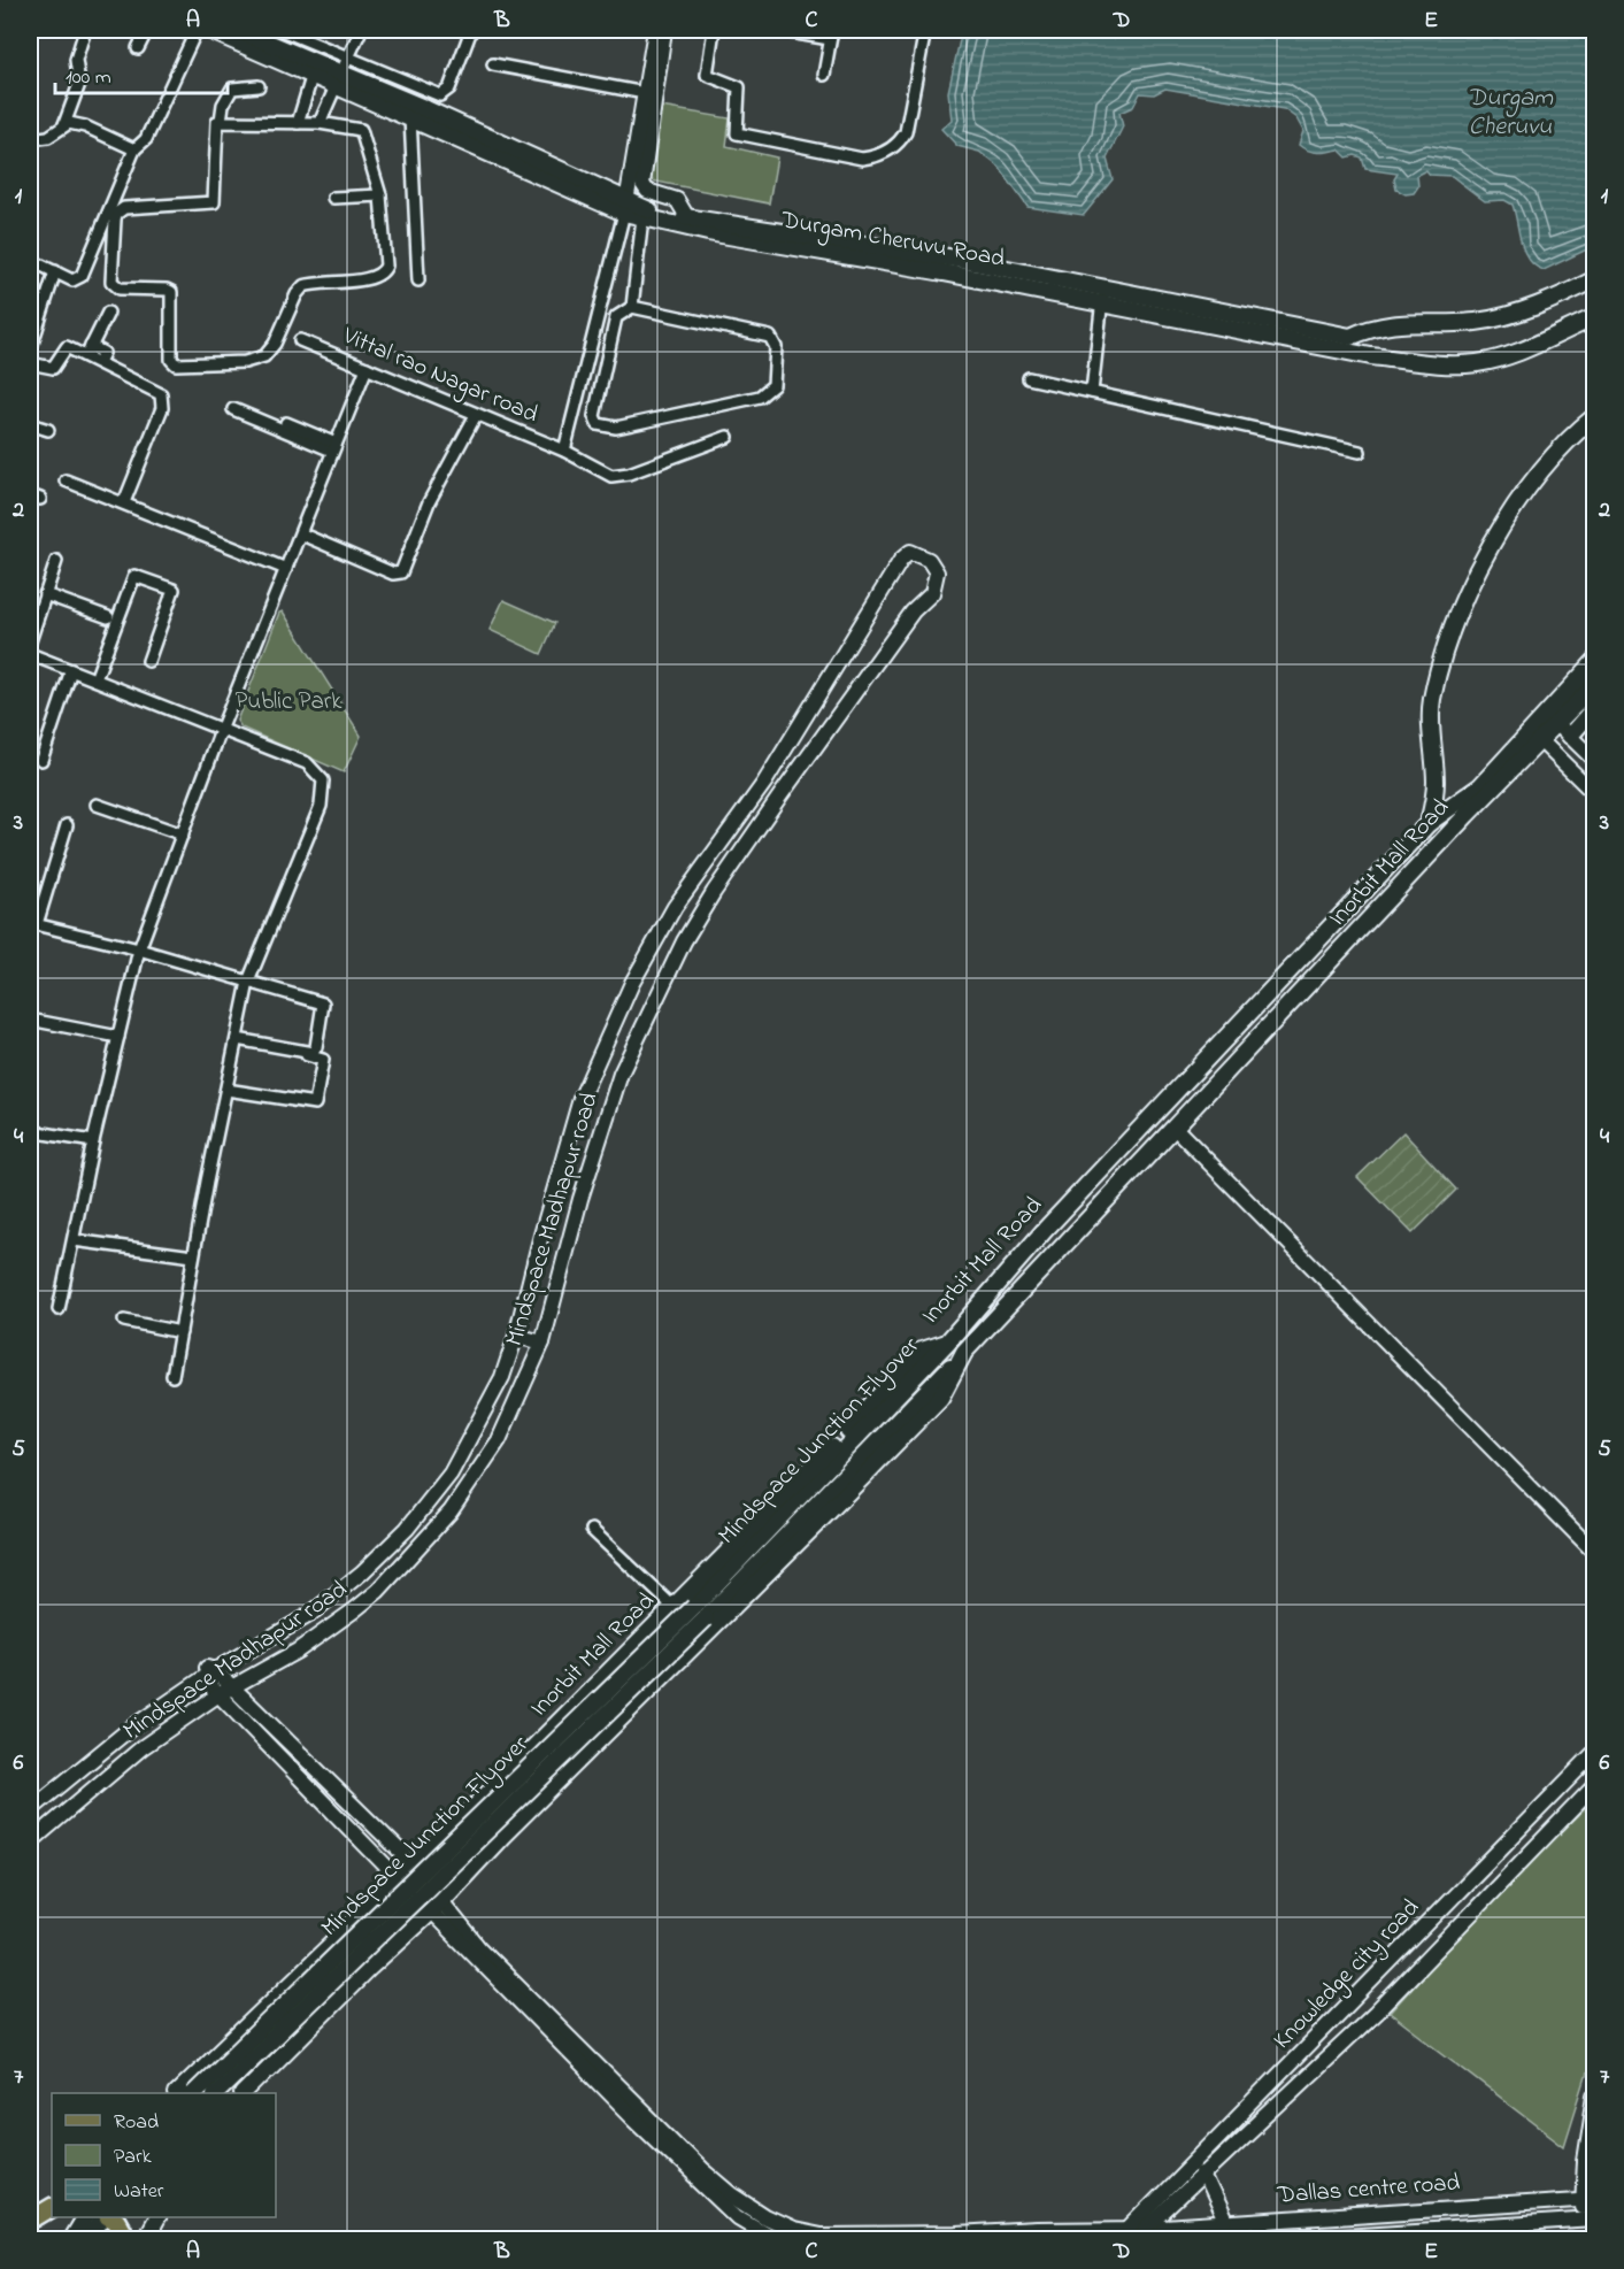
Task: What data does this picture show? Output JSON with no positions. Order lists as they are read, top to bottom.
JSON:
{
  "streets": {
    "main road": ["Durgam Cheruvu Road", "Inorbit Mall Road", "Mindspace Junction Flyover"],
    "street": [
      "Vittal rao Nagar road",
      "Mindspace Madhapur road",
      "Knowledge city road",
      "Dallas centre road"
    ]
  },
  "crossings": [
    ["Inorbit Mall Road", "Mindspace Junction Flyover"],
    ["Knowledge city road", "Dallas centre road"]
  ],
  "water": ["Durgam Cheruvu"],
  "parks": ["Public Park"],
  "legend": ["Road", "Park", "Water"],
  "scale_bar": "100 m",
  "grid": {
    "columns": [
      "A",
      "B",
      "C",
      "D",
      "E"
    ],
    "rows": [
      "1",
      "2",
      "3",
      "4",
      "5",
      "6",
      "7"
    ]
  }
}
